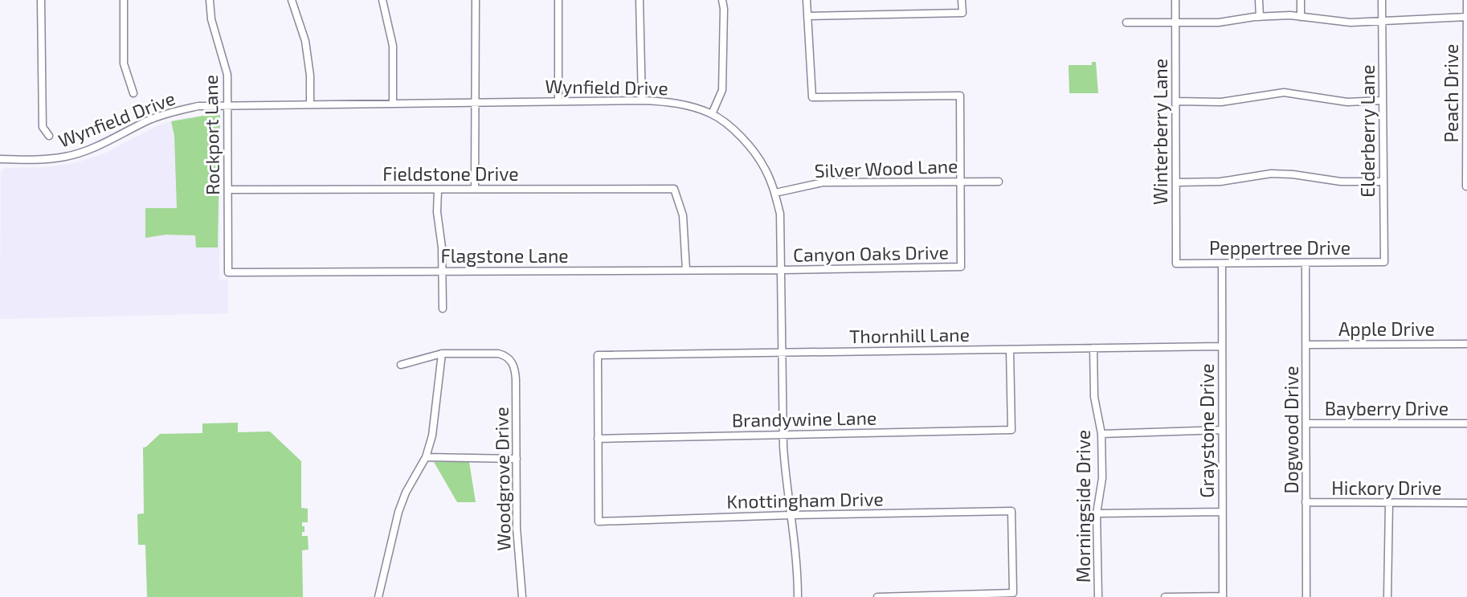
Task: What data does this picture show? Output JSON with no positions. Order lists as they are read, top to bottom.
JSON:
{
  "streets": {
    "street": [
      "Wynfield Drive",
      "Peach Drive",
      "Elderberry Lane",
      "Winterberry Lane",
      "Rockport Lane",
      "Silver Wood Lane",
      "Fieldstone Drive",
      "Peppertree Drive",
      "Canyon Oaks Drive",
      "Flagstone Lane",
      "Apple Drive",
      "Thornhill Lane",
      "Bayberry Drive",
      "Brandywine Lane",
      "Dogwood Drive",
      "Graystone Drive",
      "Woodgrove Drive",
      "Hickory Drive",
      "Knottingham Drive",
      "Morningside Drive"
    ]
  },
  "crossings": [
    ["Wynfield Drive", "Rockport Lane"],
    ["Wynfield Drive", "Silver Wood Lane"],
    ["Wynfield Drive", "Canyon Oaks Drive"],
    ["Wynfield Drive", "Flagstone Lane"],
    ["Wynfield Drive", "Thornhill Lane"],
    ["Wynfield Drive", "Brandywine Lane"],
    ["Wynfield Drive", "Knottingham Drive"],
    ["Elderberry Lane", "Peppertree Drive"],
    ["Winterberry Lane", "Peppertree Drive"],
    ["Rockport Lane", "Fieldstone Drive"],
    ["Rockport Lane", "Flagstone Lane"],
    ["Silver Wood Lane", "Canyon Oaks Drive"],
    ["Fieldstone Drive", "Flagstone Lane"],
    ["Peppertree Drive", "Dogwood Drive"],
    ["Peppertree Drive", "Graystone Drive"],
    ["Canyon Oaks Drive", "Flagstone Lane"],
    ["Apple Drive", "Dogwood Drive"],
    ["Thornhill Lane", "Brandywine Lane"],
    ["Thornhill Lane", "Graystone Drive"],
    ["Thornhill Lane", "Knottingham Drive"],
    ["Thornhill Lane", "Morningside Drive"],
    ["Bayberry Drive", "Dogwood Drive"],
    ["Brandywine Lane", "Knottingham Drive"],
    ["Dogwood Drive", "Hickory Drive"]
  ]
}
